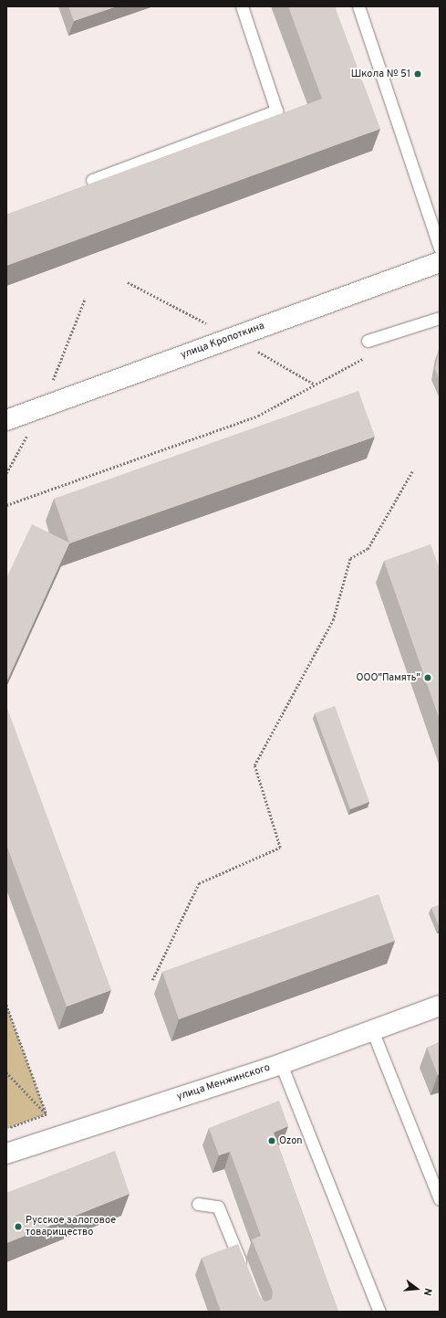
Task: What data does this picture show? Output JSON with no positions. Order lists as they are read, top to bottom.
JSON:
{
  "streets": {
    "street": ["улица Кропоткина", "улица Менжинского"]
  },
  "places": [
    "Школа № 51",
    "ООО\"Память\"",
    "Ozon",
    "Русское залоговое товарищество"
  ],
  "north": "right"
}
